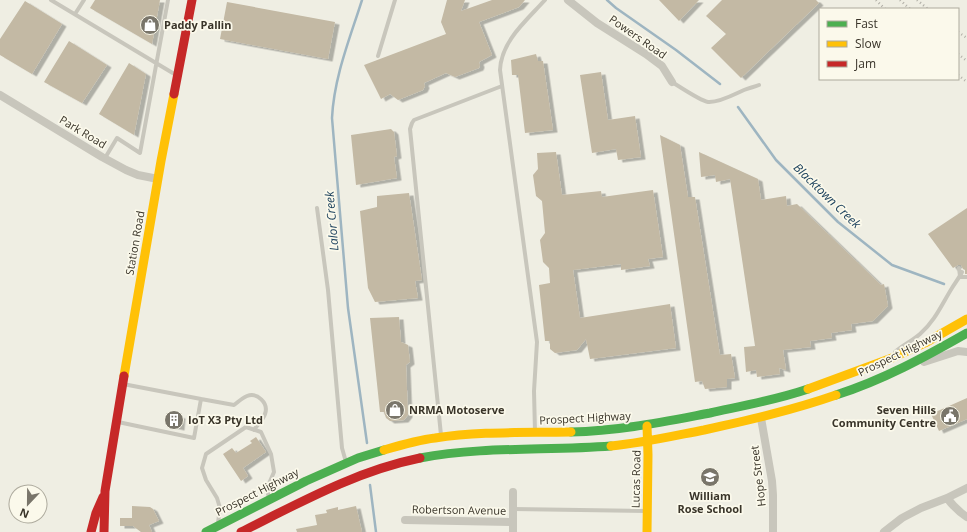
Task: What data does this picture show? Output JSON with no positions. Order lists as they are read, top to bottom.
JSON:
{
  "streets": {
    "main road": ["Station Road", "Prospect Highway", "Lucas Road"],
    "street": [
      "Powers Road",
      "Park Road",
      "Hope Street",
      "Robertson Avenue"
    ]
  },
  "crossings": [
    ["Park Road", "Station Road"],
    ["Prospect Highway", "Hope Street"],
    ["Prospect Highway", "Lucas Road"]
  ],
  "water": ["Blacktown Creek", "Lalor Creek"],
  "places": {
    "shop": ["Paddy Pallin", "NRMA Motoserve"],
    "public building": ["Seven Hills Community Centre"],
    "building": ["IoT X3 Pty Ltd"],
    "school or university": ["William Rose School"]
  },
  "legend": ["Fast", "Slow", "Jam"],
  "north": "bottom"
}
